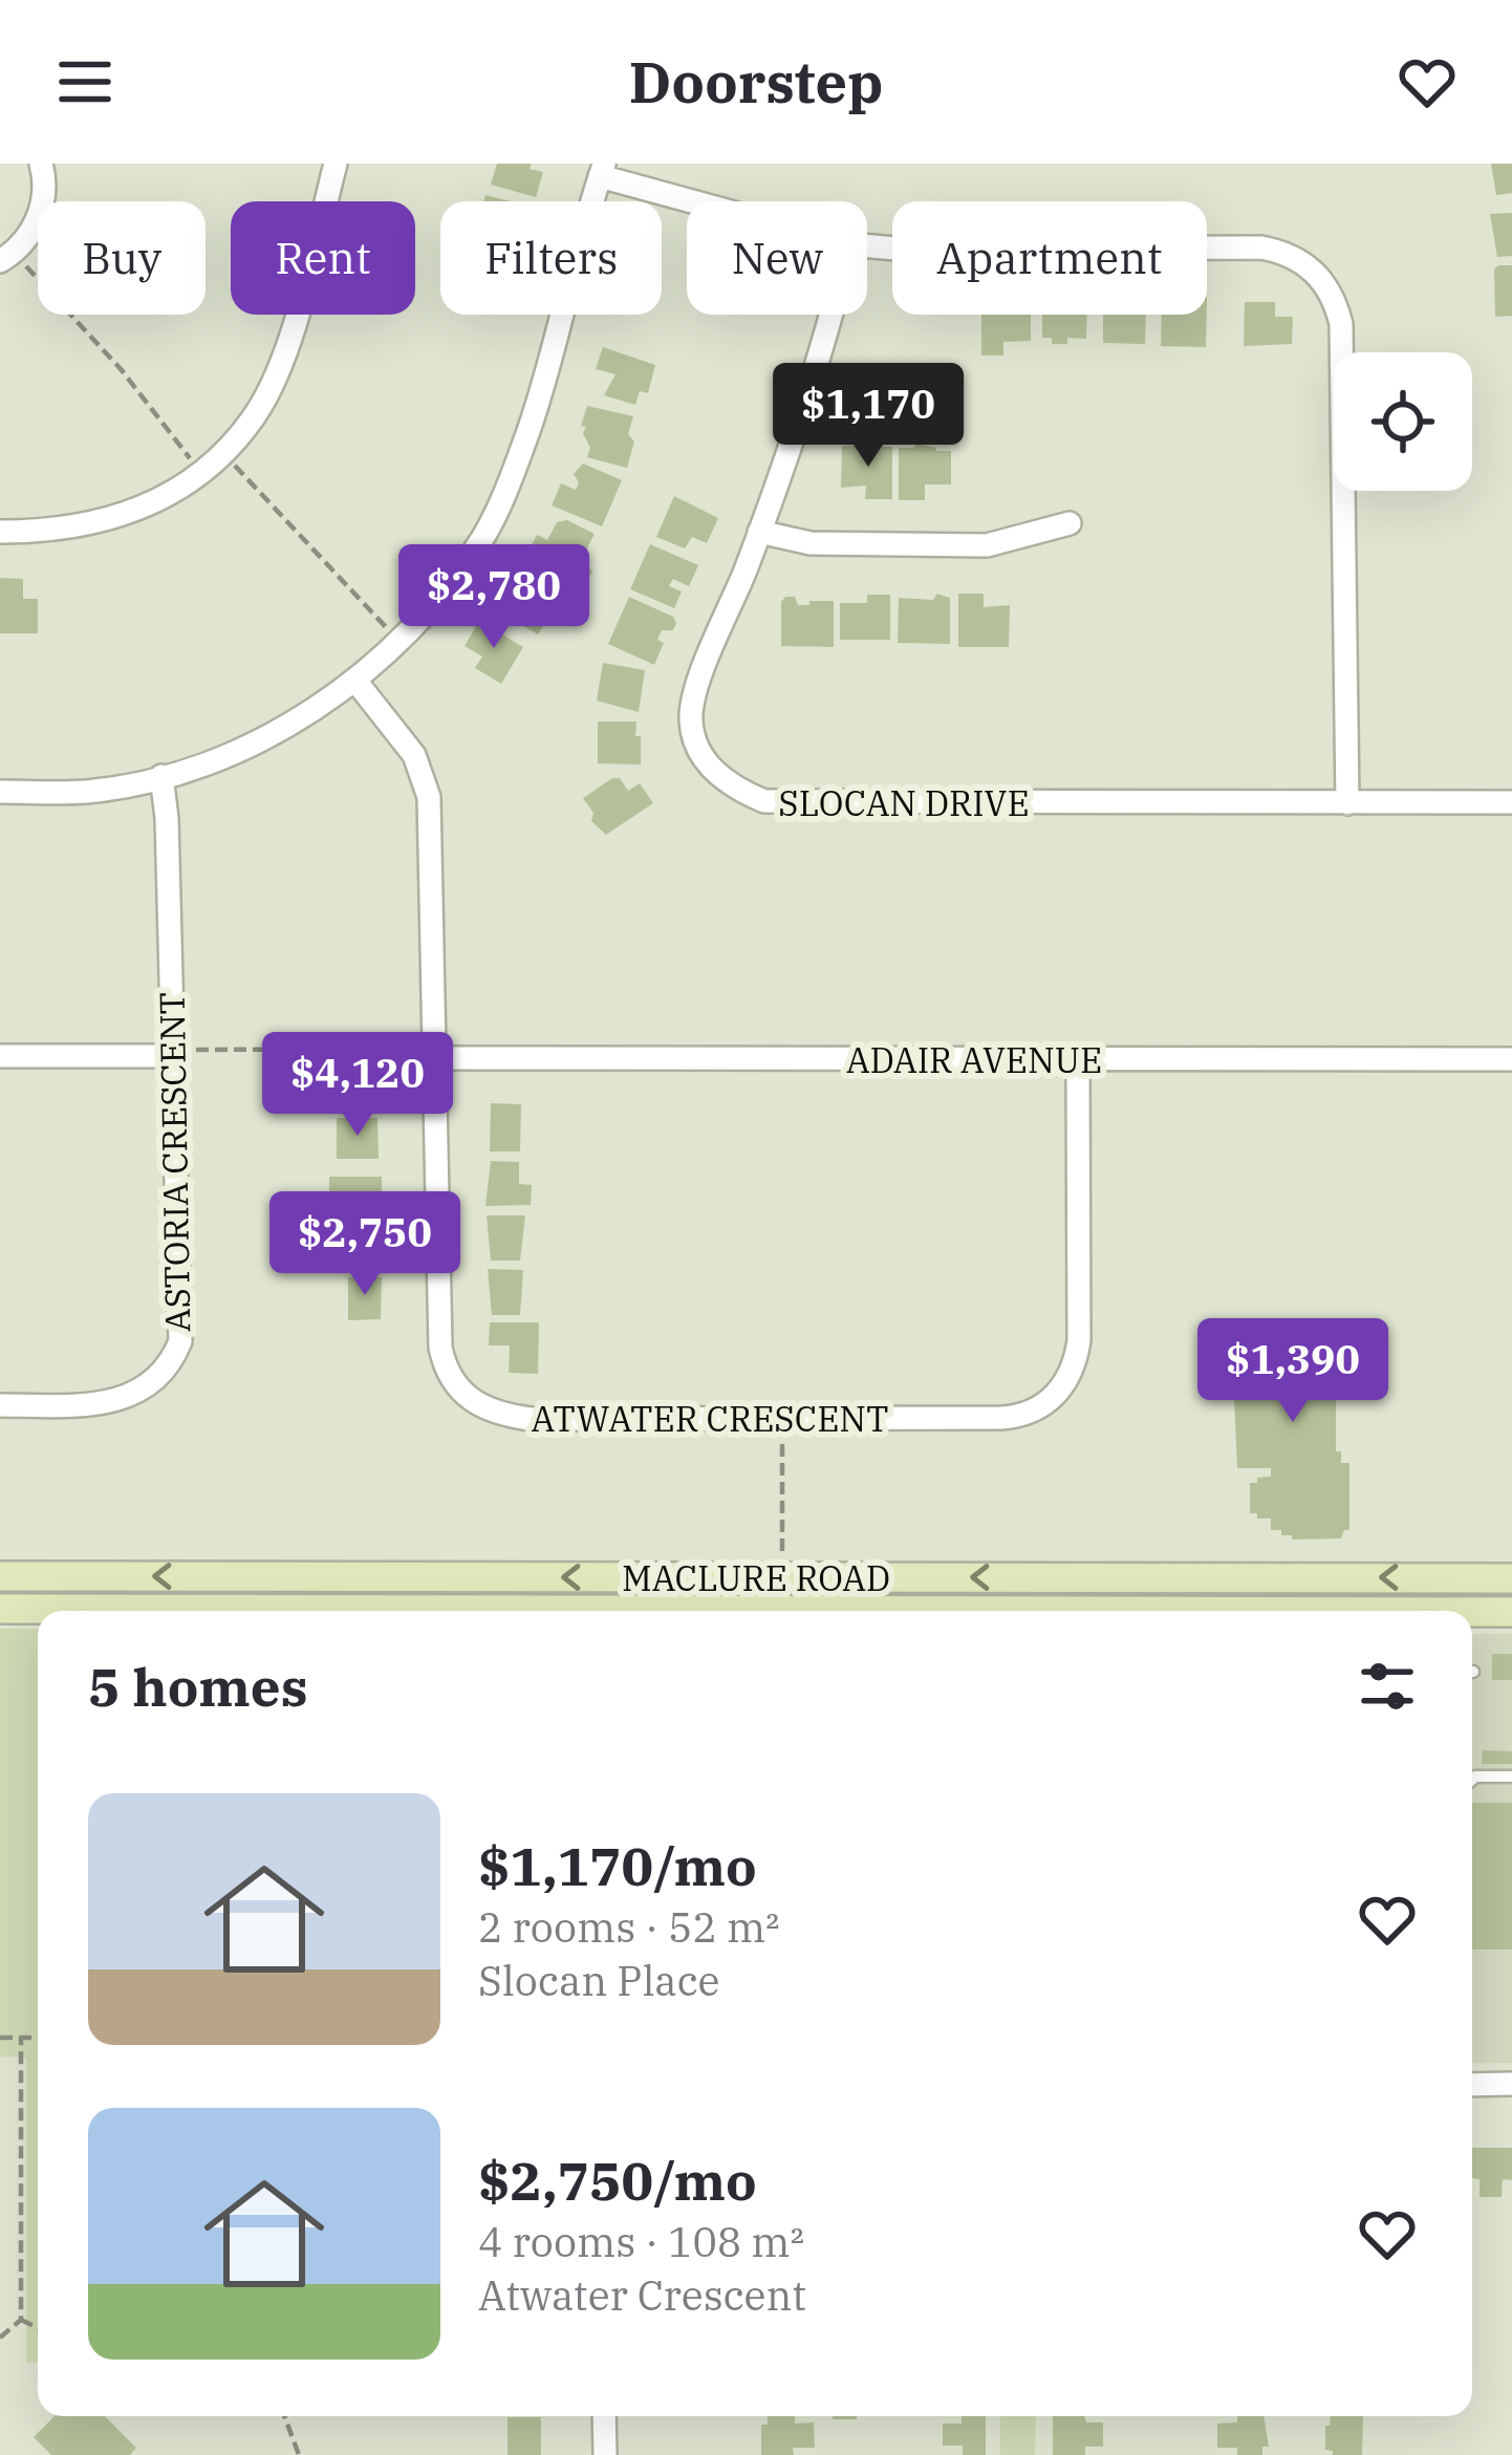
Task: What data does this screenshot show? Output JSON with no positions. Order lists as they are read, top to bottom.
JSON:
{
  "streets": {
    "main road": ["MACLURE ROAD"],
    "street": [
      "SLOCAN DRIVE",
      "ADAIR AVENUE",
      "ASTORIA CRESCENT",
      "ATWATER CRESCENT"
    ]
  },
  "crossings": [
    ["ADAIR AVENUE", "ATWATER CRESCENT"]
  ],
  "page": {
    "header": "Doorstep",
    "chip": [
      "Buy",
      "Rent",
      "Filters",
      "New",
      "Apartment"
    ],
    "price": [
      "$1,170",
      "$2,780",
      "$4,120",
      "$2,750",
      "$1,390"
    ],
    "heading": "5 homes",
    "list": [
      {
        "name": "$1,170/mo",
        "note": "2 rooms · 52 m² · Slocan Place"
      },
      {
        "name": "$2,750/mo",
        "note": "4 rooms · 108 m² · Atwater Crescent"
      }
    ]
  }
}
